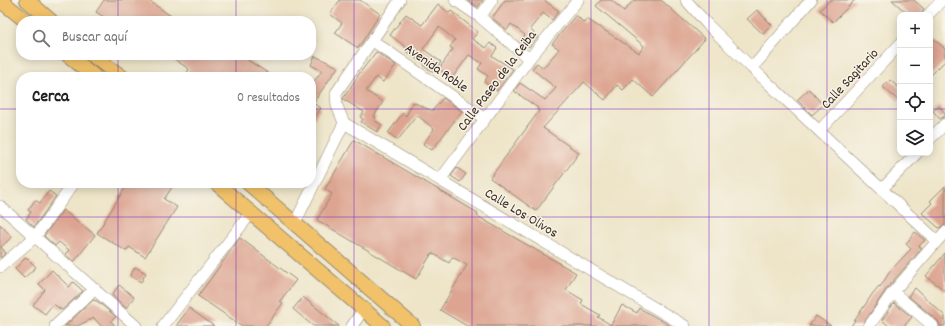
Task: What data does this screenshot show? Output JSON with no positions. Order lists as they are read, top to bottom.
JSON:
{
  "streets": {
    "street": [
      "Avenida Roble",
      "Calle Sagitario",
      "Calle Paseo de la Ceiba",
      "Calle Los Olivos"
    ]
  },
  "crossings": [
    ["Avenida Roble", "Calle Paseo de la Ceiba"],
    ["Calle Paseo de la Ceiba", "Calle Los Olivos"]
  ],
  "page": {
    "map_buttons": ["+", "−"],
    "search": "Buscar aquí",
    "heading": ["Cerca", "0 resultados"]
  }
}
